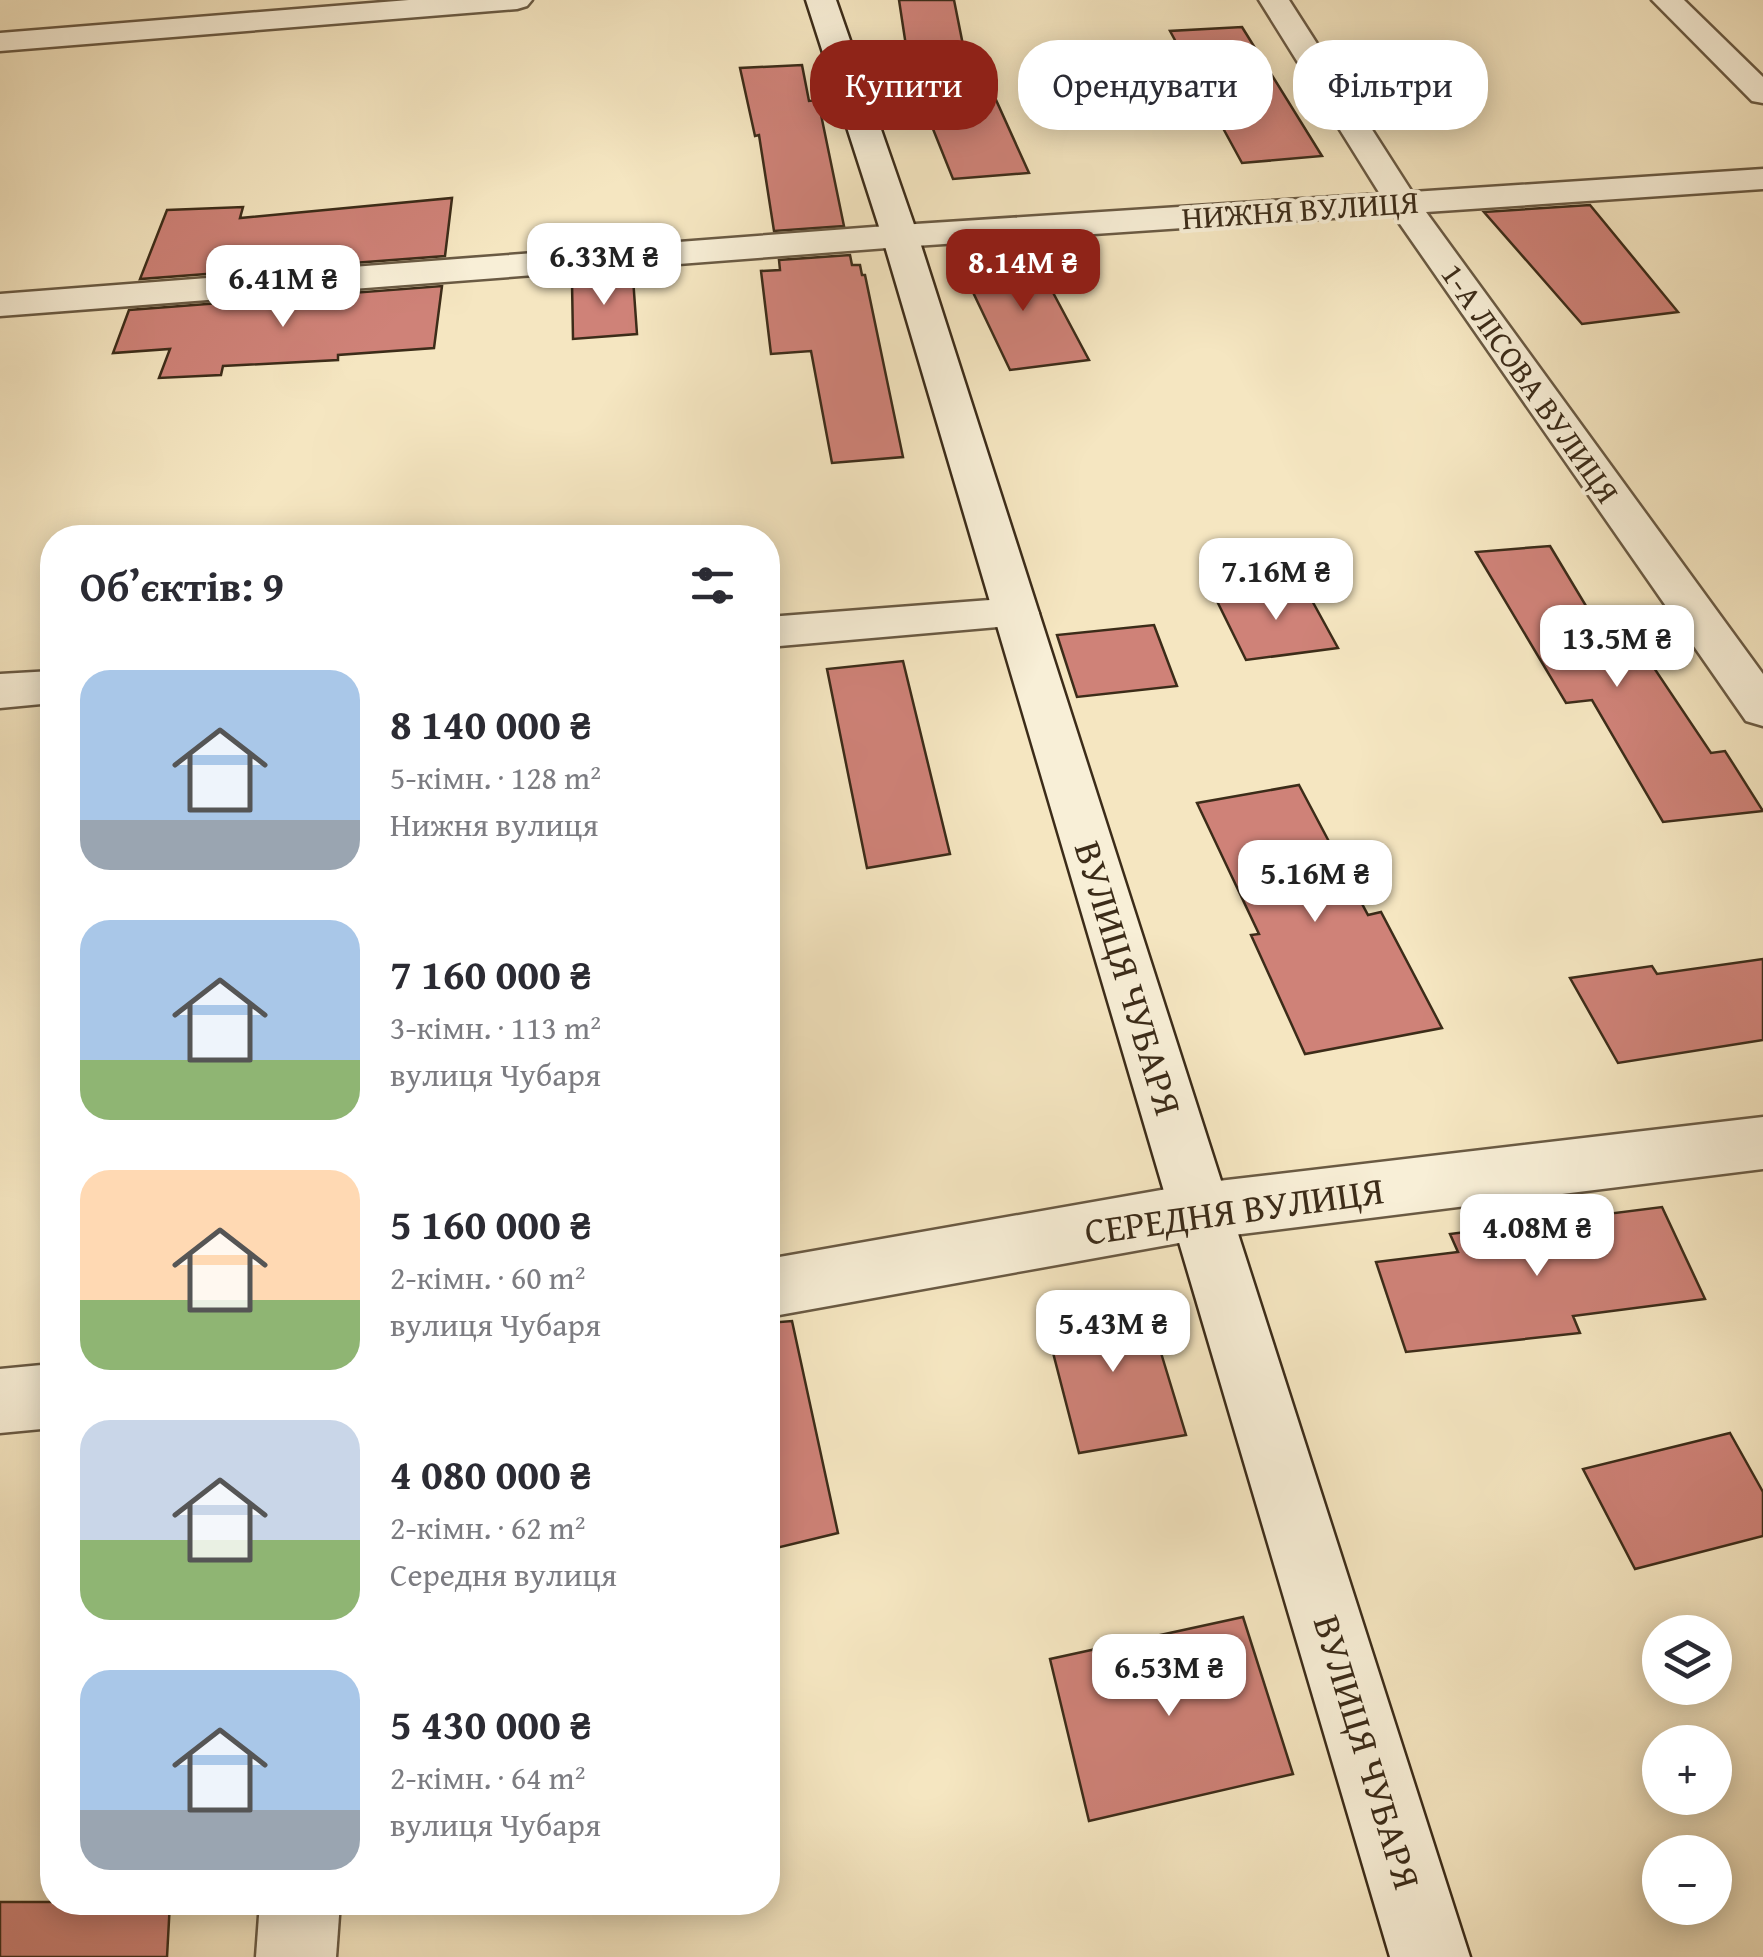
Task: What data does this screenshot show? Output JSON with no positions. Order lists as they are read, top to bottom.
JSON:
{
  "streets": {
    "street": [
      "НИЖНЯ ВУЛИЦЯ",
      "1-А ЛІСОВА ВУЛИЦЯ",
      "ВУЛИЦЯ ЧУБАРЯ",
      "СЕРЕДНЯ ВУЛИЦЯ"
    ]
  },
  "crossings": [
    ["НИЖНЯ ВУЛИЦЯ", "1-А ЛІСОВА ВУЛИЦЯ"],
    ["НИЖНЯ ВУЛИЦЯ", "ВУЛИЦЯ ЧУБАРЯ"],
    ["ВУЛИЦЯ ЧУБАРЯ", "СЕРЕДНЯ ВУЛИЦЯ"]
  ],
  "page": {
    "chip": ["Купити", "Орендувати", "Фільтри"],
    "price": [
      "6.33M ₴",
      "8.14M ₴",
      "6.41M ₴",
      "7.16M ₴",
      "13.5M ₴",
      "5.16M ₴",
      "4.08M ₴",
      "5.43M ₴",
      "6.53M ₴"
    ],
    "heading": "Об’єктів: 9",
    "list": [
      {
        "name": "8 140 000 ₴",
        "note": "5-кімн. · 128 m² · Нижня вулиця"
      },
      {
        "name": "7 160 000 ₴",
        "note": "3-кімн. · 113 m² · вулиця Чубаря"
      },
      {
        "name": "5 160 000 ₴",
        "note": "2-кімн. · 60 m² · вулиця Чубаря"
      },
      {
        "name": "4 080 000 ₴",
        "note": "2-кімн. · 62 m² · Середня вулиця"
      },
      {
        "name": "5 430 000 ₴",
        "note": "2-кімн. · 64 m² · вулиця Чубаря"
      }
    ],
    "map_buttons": ["+", "−"]
  }
}
